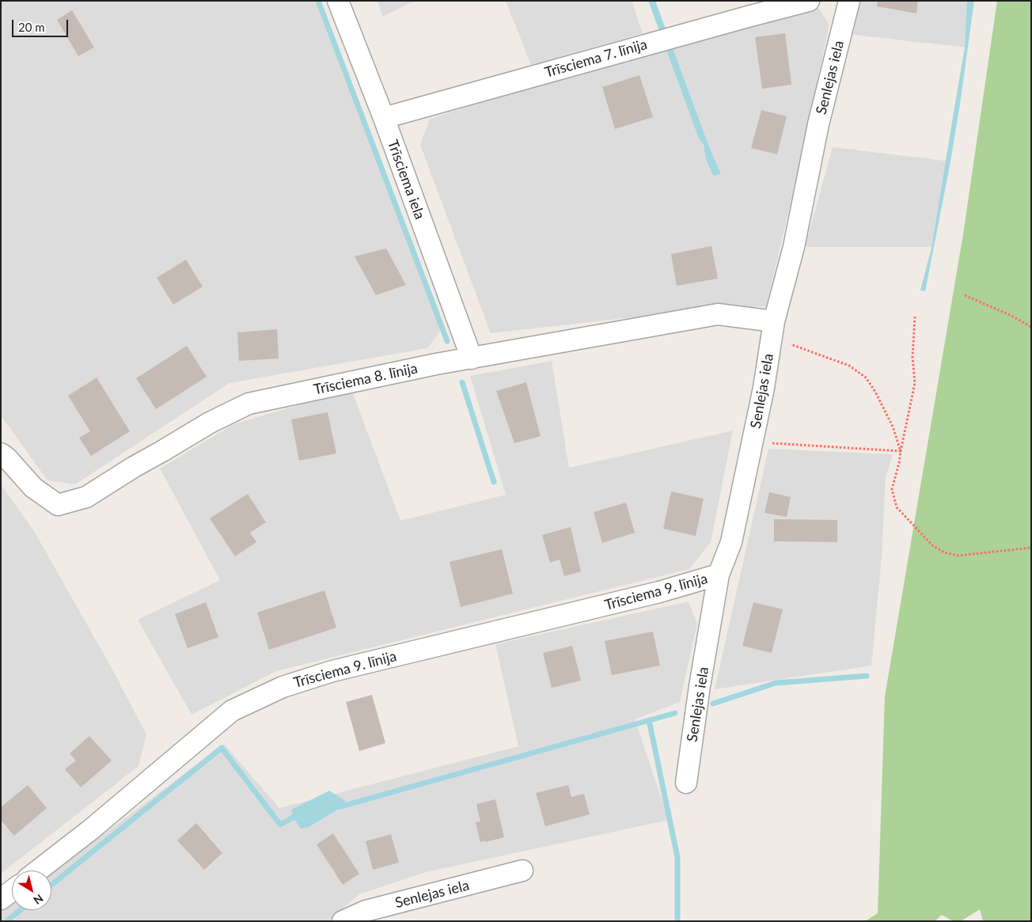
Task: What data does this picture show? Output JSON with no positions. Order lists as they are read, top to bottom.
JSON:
{
  "streets": {
    "street": [
      "Trīsciema 7. līnija",
      "Senlejas iela",
      "Trīsciema iela",
      "Trīsciema 8. līnija",
      "Trīsciema 9. līnija"
    ]
  },
  "crossings": [
    ["Trīsciema 7. līnija", "Trīsciema iela"],
    ["Senlejas iela", "Trīsciema 8. līnija"],
    ["Senlejas iela", "Trīsciema 9. līnija"],
    ["Trīsciema iela", "Trīsciema 8. līnija"]
  ],
  "scale_bar": "20 m",
  "north": "bottom right"
}
